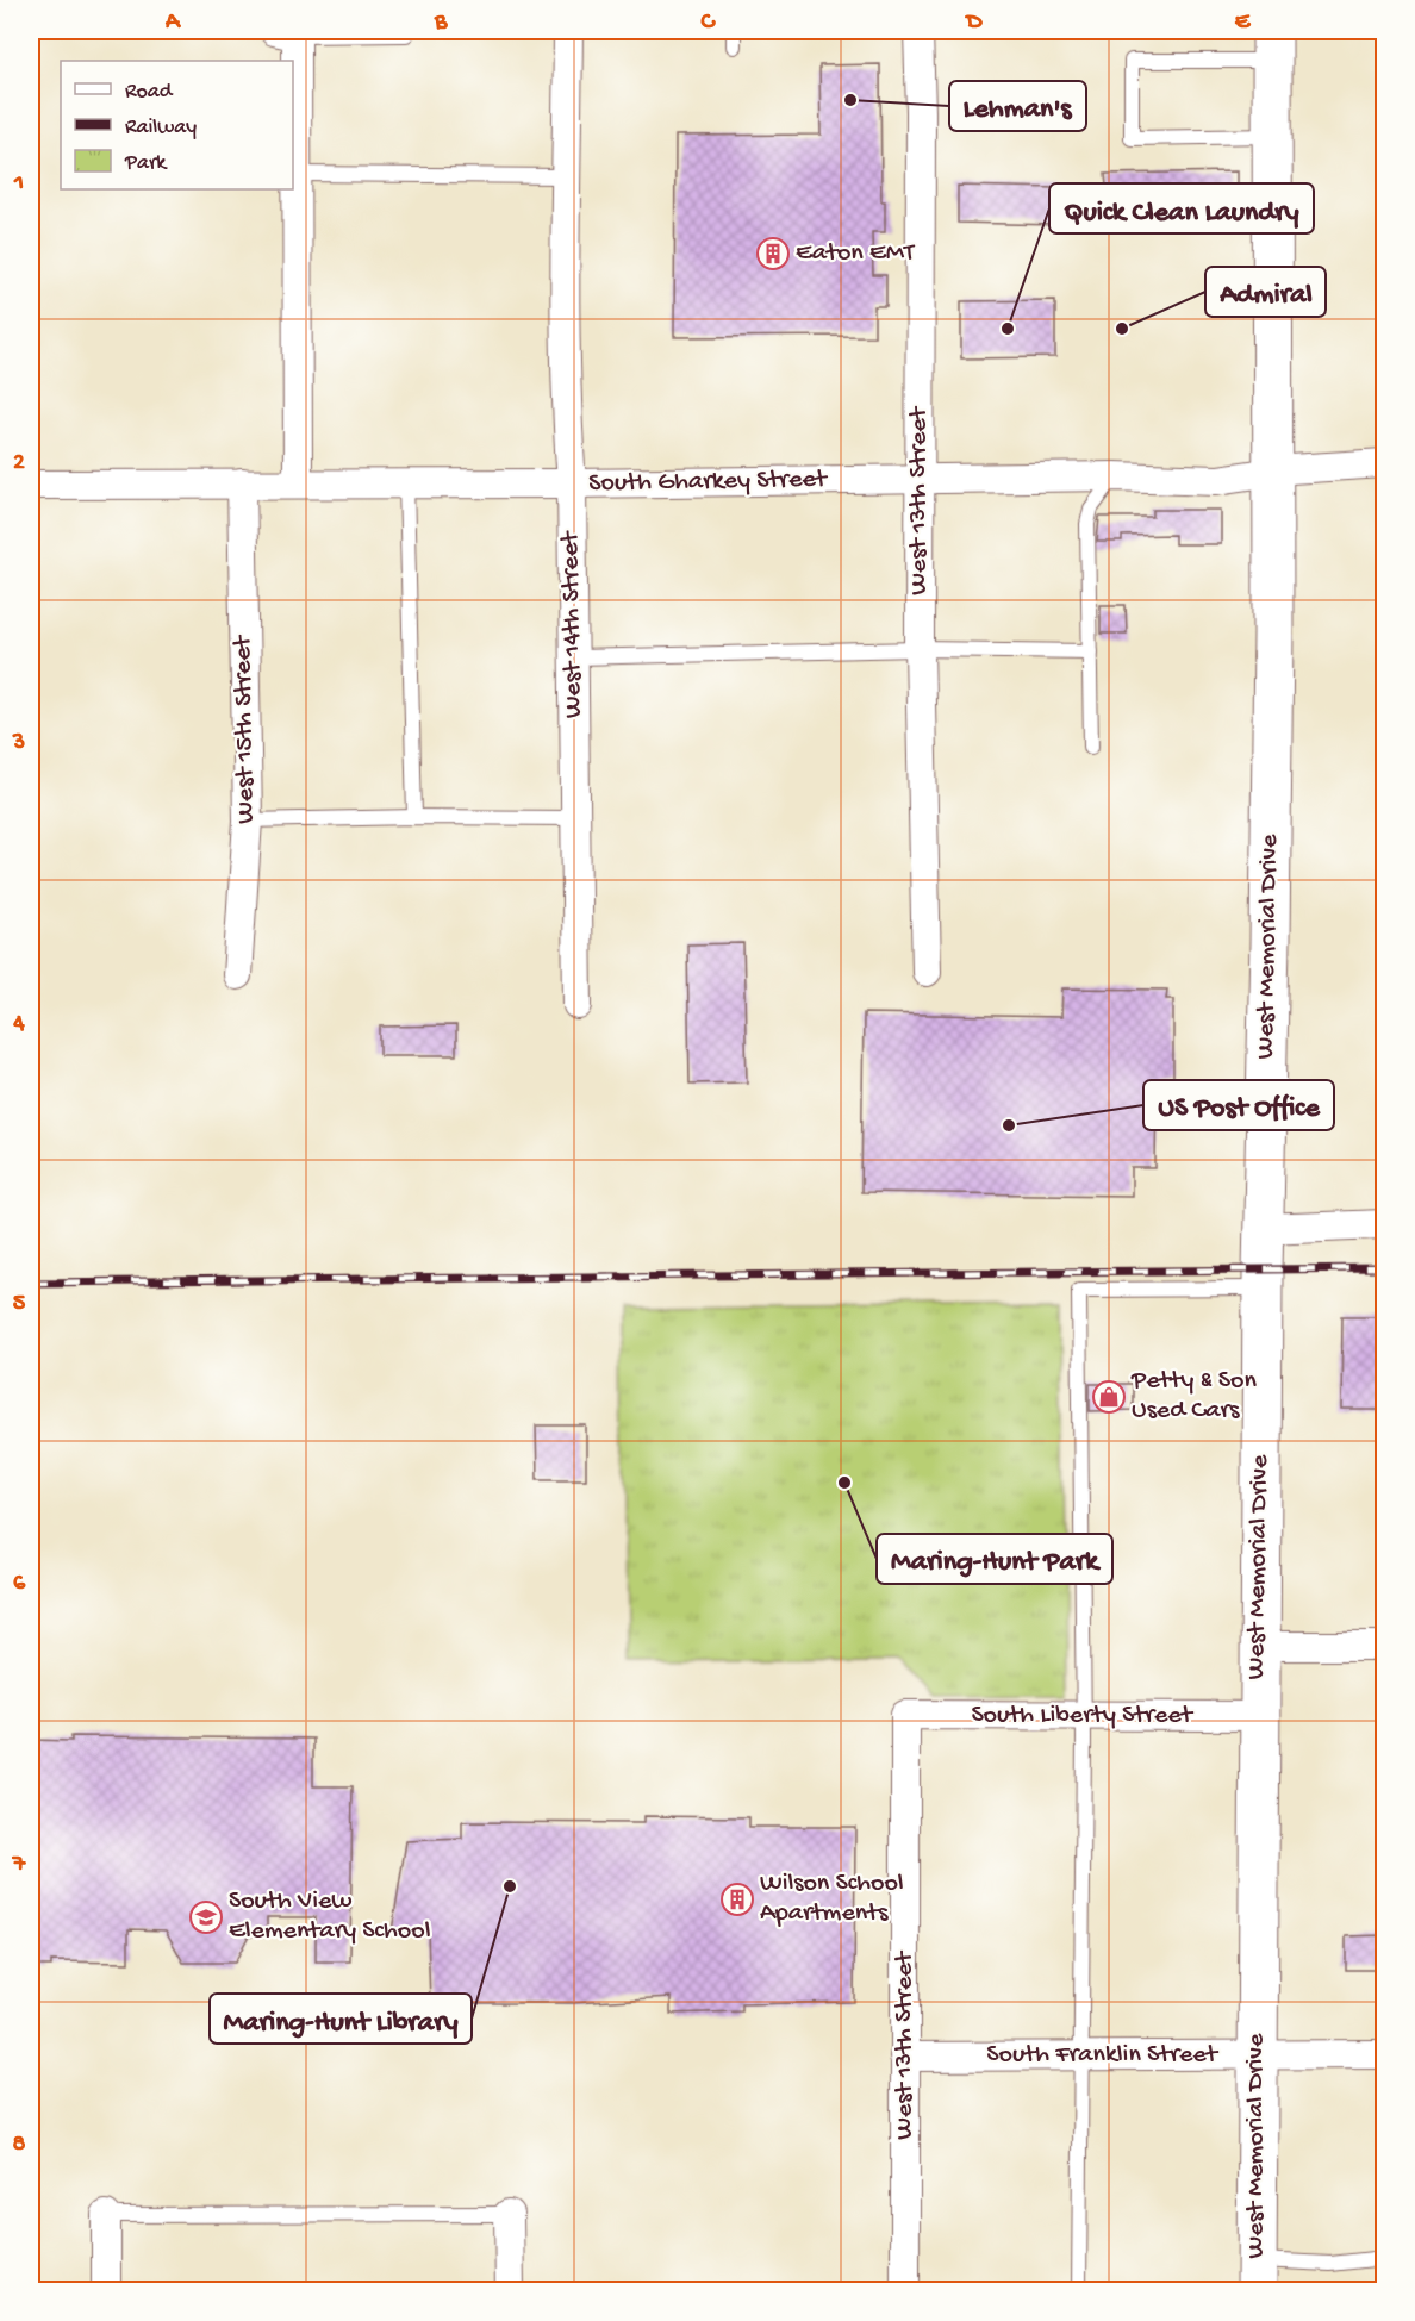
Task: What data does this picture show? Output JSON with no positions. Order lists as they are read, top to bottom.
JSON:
{
  "streets": {
    "main road": ["West Memorial Drive"],
    "street": [
      "South Gharkey Street",
      "West 13th Street",
      "West 14th Street",
      "West 15th Street",
      "South Liberty Street",
      "South Franklin Street"
    ]
  },
  "crossings": [
    ["South Gharkey Street", "West 13th Street"],
    ["South Gharkey Street", "West 14th Street"],
    ["South Gharkey Street", "West 15th Street"],
    ["South Gharkey Street", "West Memorial Drive"],
    ["West 13th Street", "South Liberty Street"],
    ["West 13th Street", "South Franklin Street"],
    ["West Memorial Drive", "South Liberty Street"],
    ["West Memorial Drive", "South Franklin Street"]
  ],
  "places": {
    "other": [
      "Lehman's",
      "Quick Clean Laundry",
      "Admiral",
      "US Post Office",
      "Maring-Hunt Park",
      "Maring-Hunt Library"
    ],
    "building": ["Eaton EMT", "Wilson School Apartments"],
    "shop": ["Petty & Son Used Cars"],
    "school or university": ["South View Elementary School"]
  },
  "legend": ["Road", "Railway", "Park"],
  "grid": {
    "columns": [
      "A",
      "B",
      "C",
      "D",
      "E"
    ],
    "rows": [
      "1",
      "2",
      "3",
      "4",
      "5",
      "6",
      "7",
      "8"
    ]
  }
}
